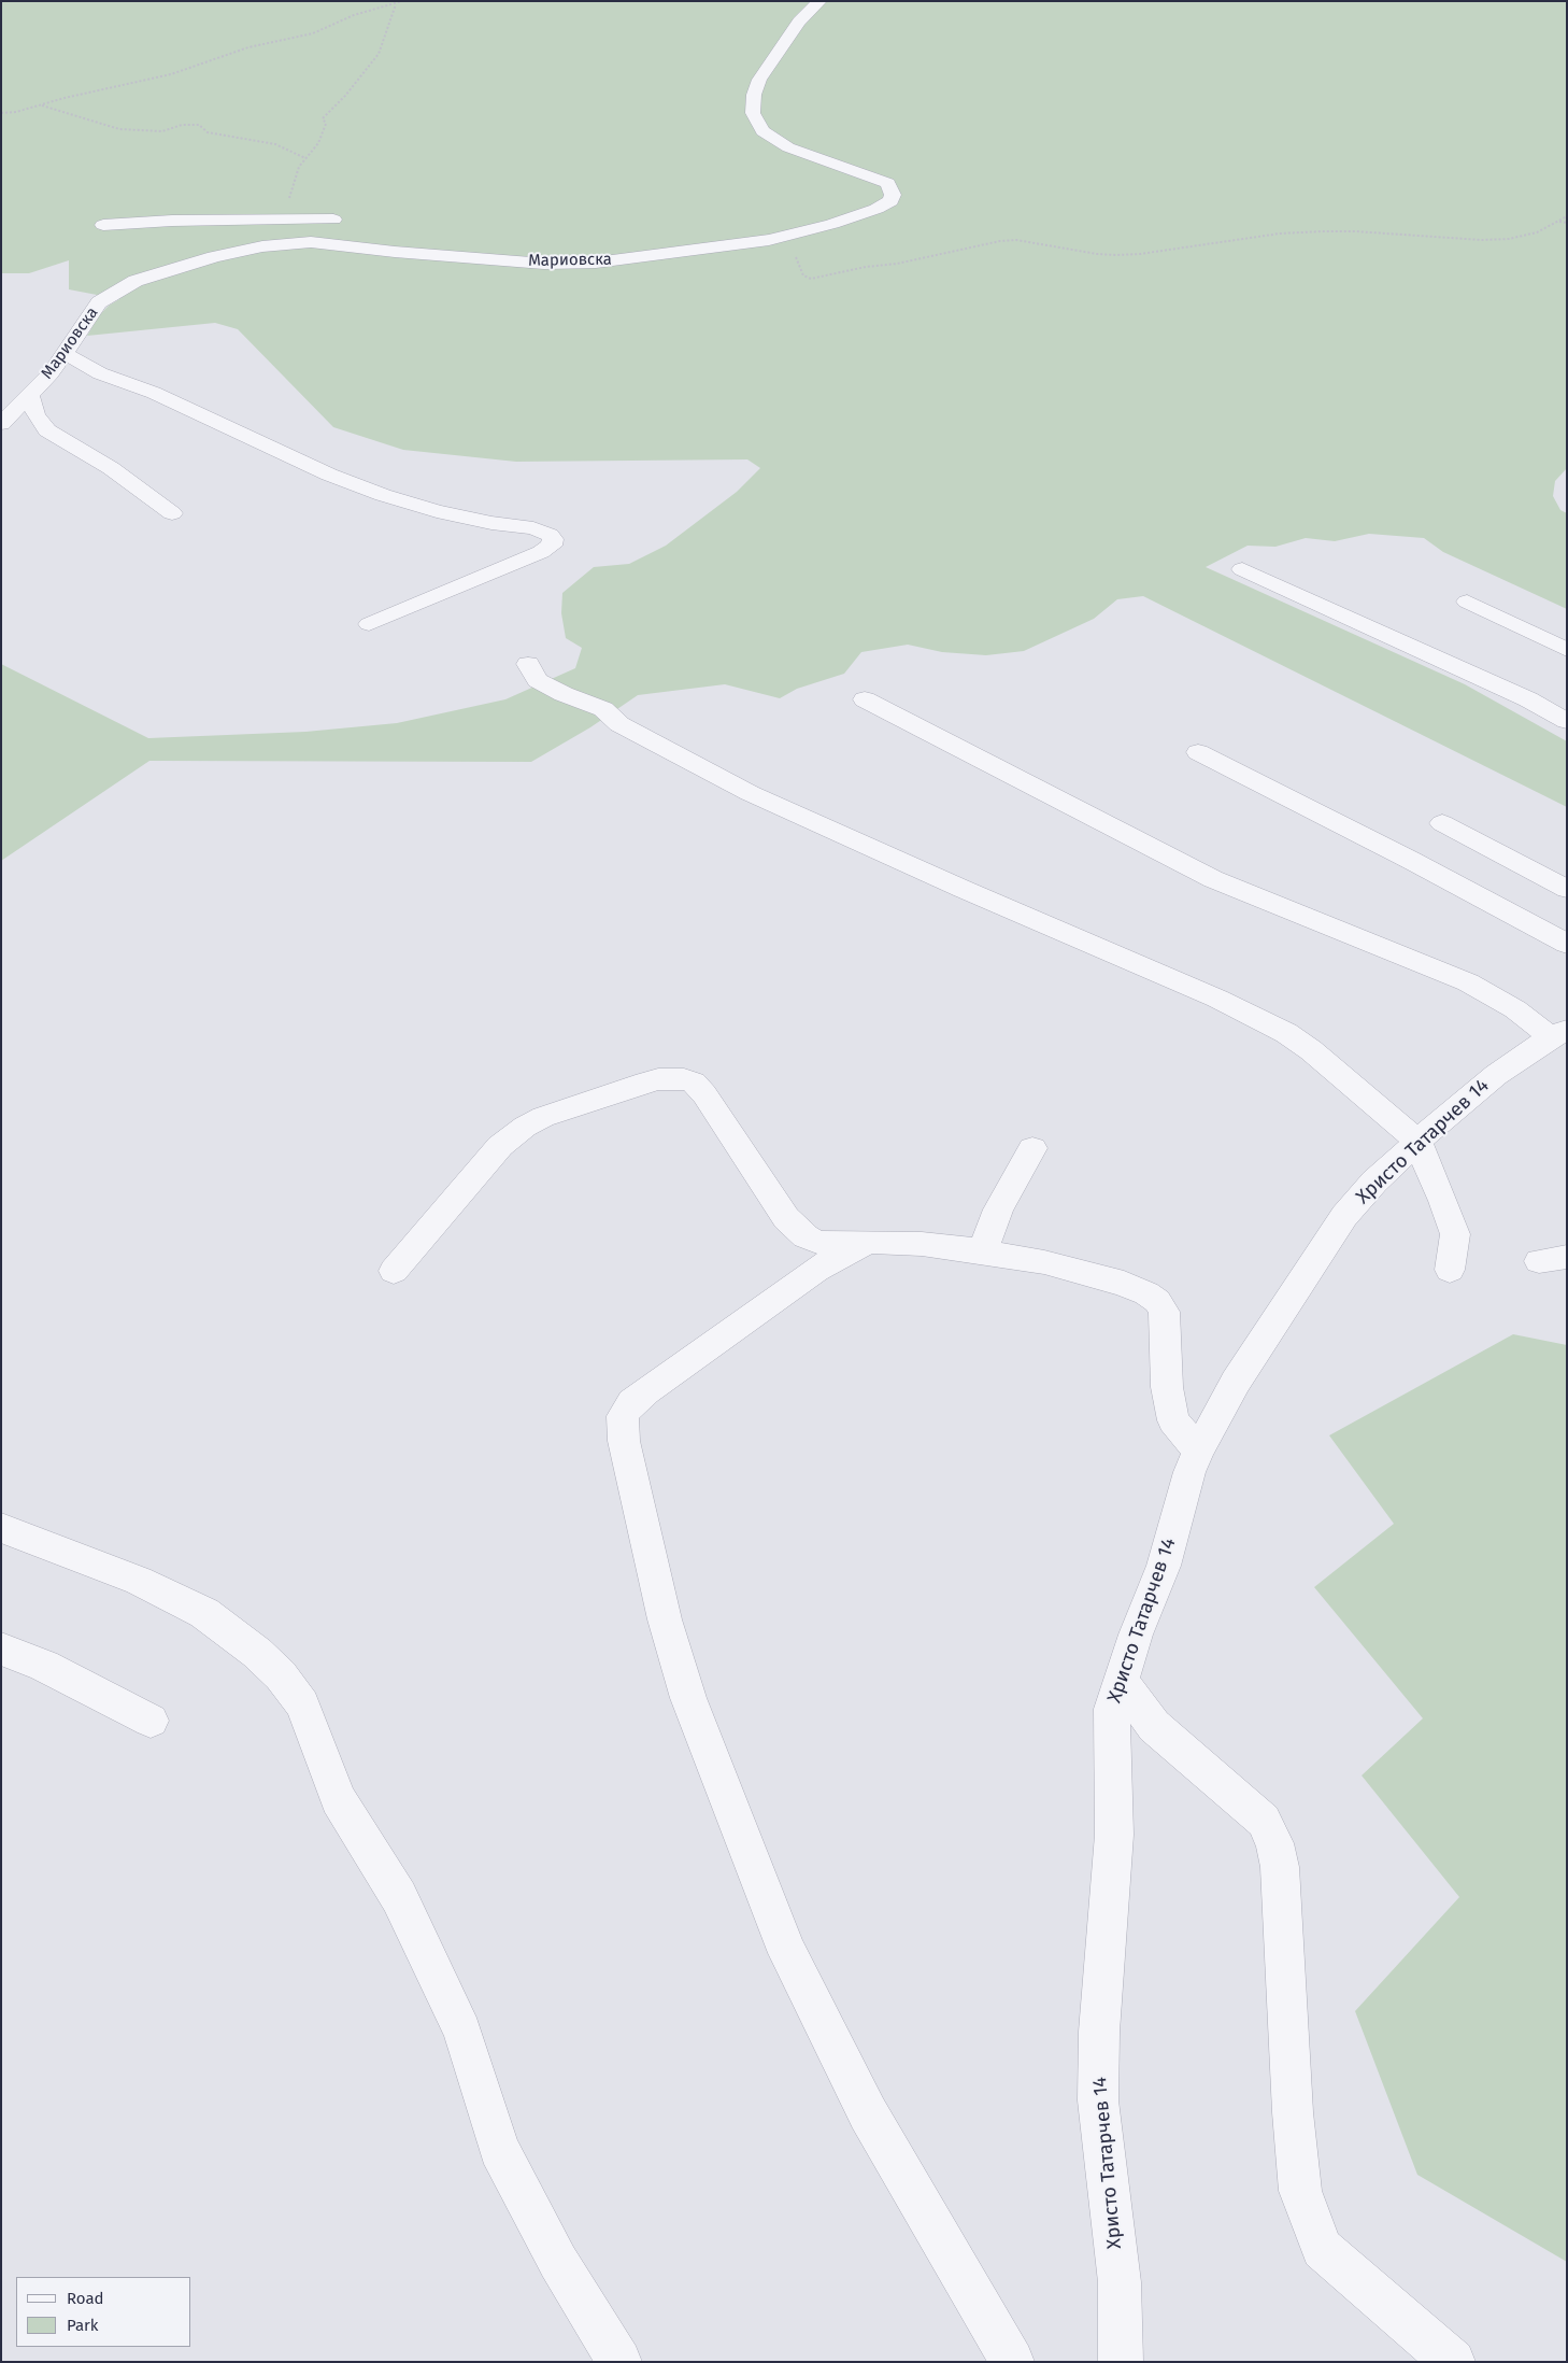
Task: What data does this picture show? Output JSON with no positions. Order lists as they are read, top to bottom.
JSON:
{
  "streets": {
    "street": ["Мариовска", "Христо Татарчев 14"]
  },
  "legend": ["Road", "Park"]
}
